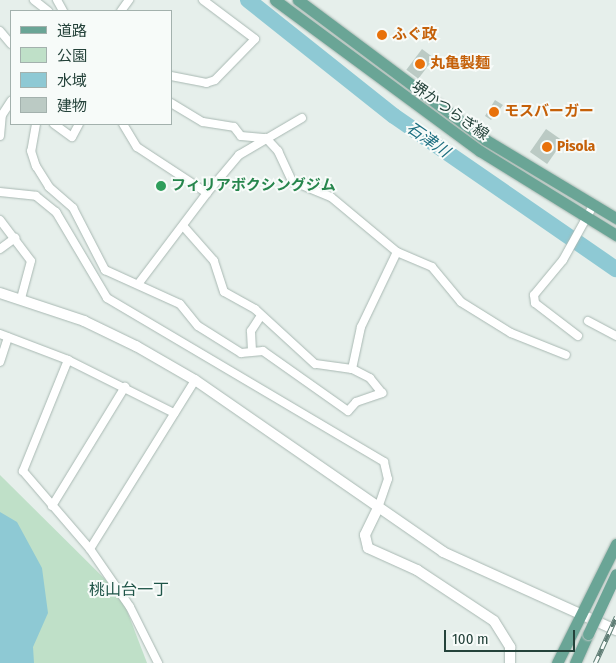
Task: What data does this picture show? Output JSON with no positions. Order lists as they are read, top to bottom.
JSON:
{
  "streets": {
    "main road": ["堺かつらぎ線"]
  },
  "districts": ["桃山台一丁"],
  "water": ["石津川"],
  "places": [
    "ふぐ政",
    "丸亀製麺",
    "モスバーガー",
    "Pisola",
    "フィリアボクシングジム"
  ],
  "legend": [
    "道路",
    "公園",
    "水域",
    "建物"
  ],
  "scale_bar": "100 m"
}
